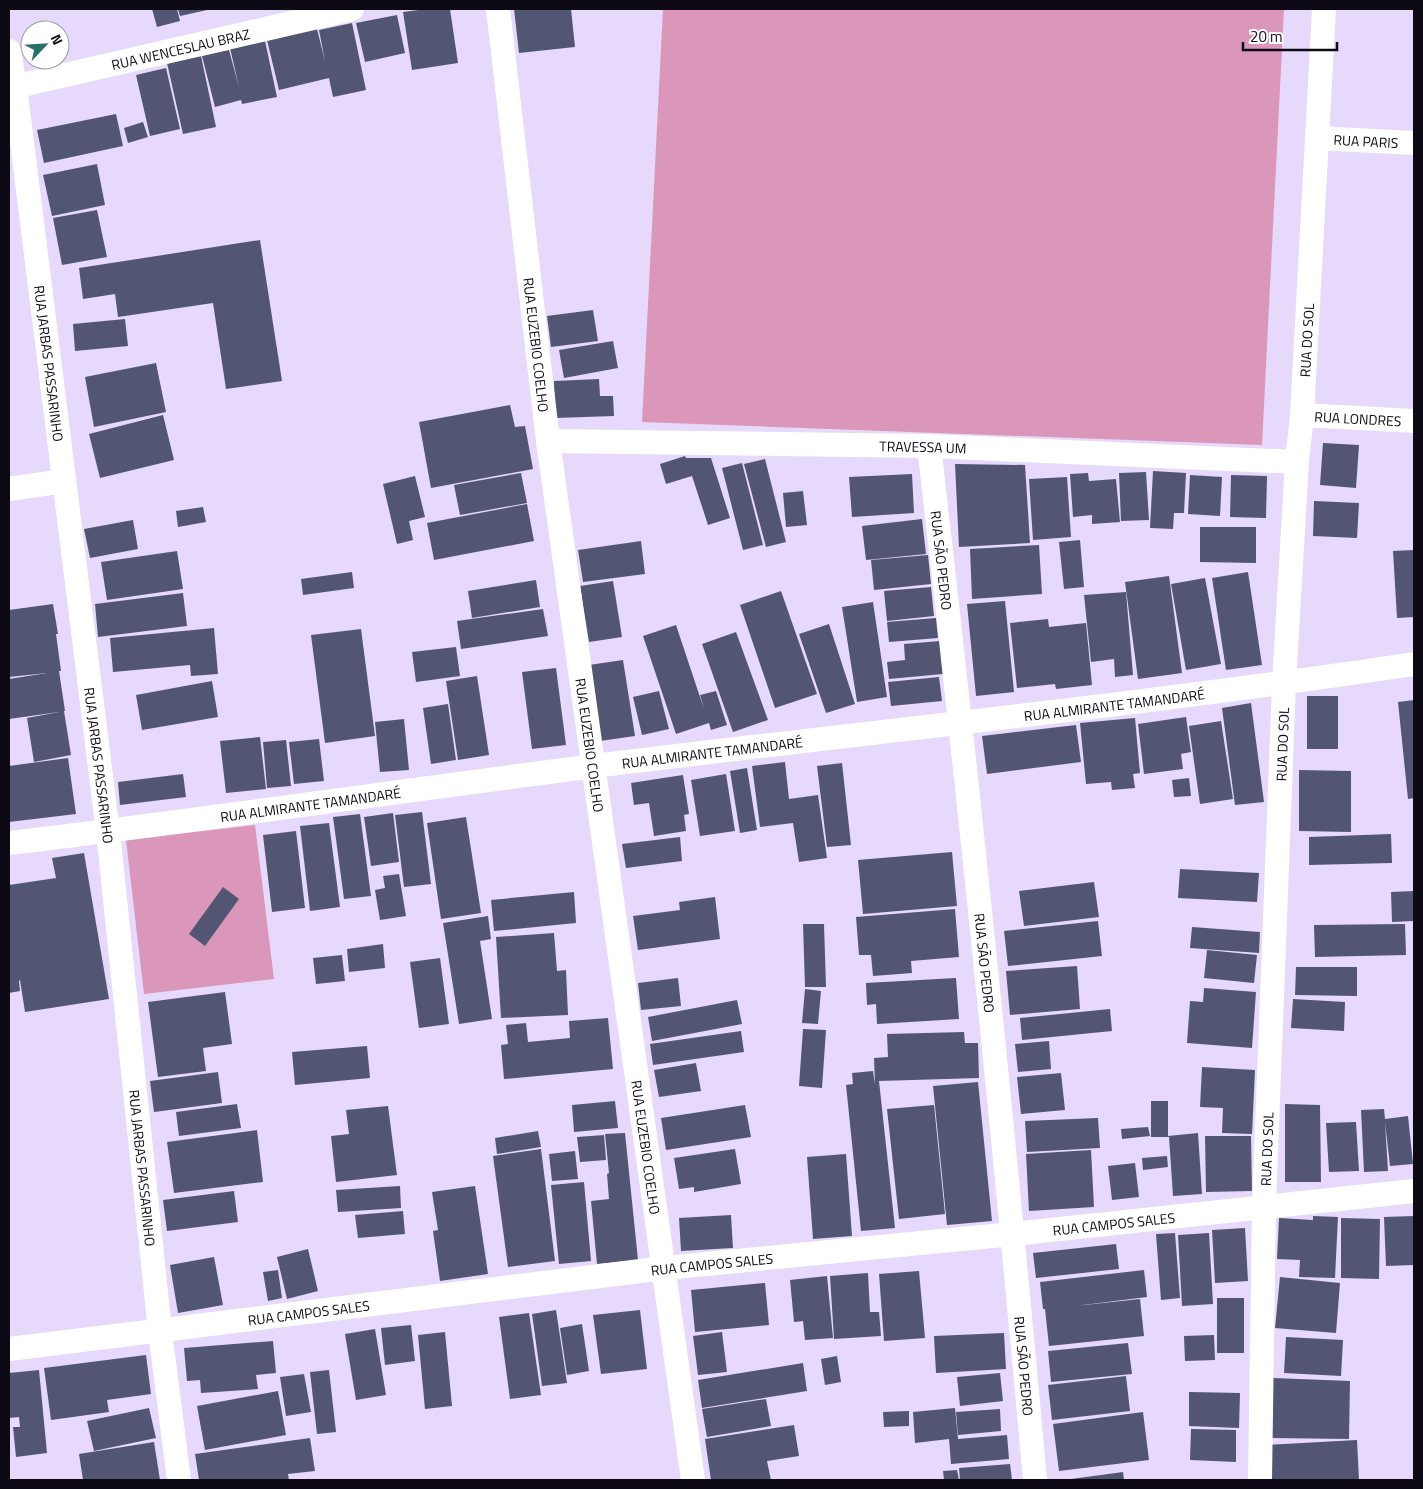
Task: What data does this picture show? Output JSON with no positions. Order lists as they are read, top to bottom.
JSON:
{
  "streets": {
    "street": [
      "RUA WENCESLAU BRAZ",
      "RUA PARIS",
      "RUA DO SOL",
      "RUA EUZEBIO COELHO",
      "RUA JARBAS PASSARINHO",
      "RUA LONDRES",
      "TRAVESSA UM",
      "RUA SÃO PEDRO",
      "RUA ALMIRANTE TAMANDARÉ",
      "RUA CAMPOS SALES"
    ]
  },
  "crossings": [
    ["RUA WENCESLAU BRAZ", "RUA JARBAS PASSARINHO"],
    ["RUA PARIS", "RUA DO SOL"],
    ["RUA DO SOL", "RUA LONDRES"],
    ["RUA DO SOL", "TRAVESSA UM"],
    ["RUA DO SOL", "RUA ALMIRANTE TAMANDARÉ"],
    ["RUA DO SOL", "RUA CAMPOS SALES"],
    ["RUA EUZEBIO COELHO", "TRAVESSA UM"],
    ["RUA EUZEBIO COELHO", "RUA ALMIRANTE TAMANDARÉ"],
    ["RUA EUZEBIO COELHO", "RUA CAMPOS SALES"],
    ["RUA JARBAS PASSARINHO", "RUA ALMIRANTE TAMANDARÉ"],
    ["RUA JARBAS PASSARINHO", "RUA CAMPOS SALES"],
    ["TRAVESSA UM", "RUA SÃO PEDRO"],
    ["RUA SÃO PEDRO", "RUA ALMIRANTE TAMANDARÉ"],
    ["RUA SÃO PEDRO", "RUA CAMPOS SALES"]
  ],
  "scale_bar": "20 m",
  "north": "top right"
}
